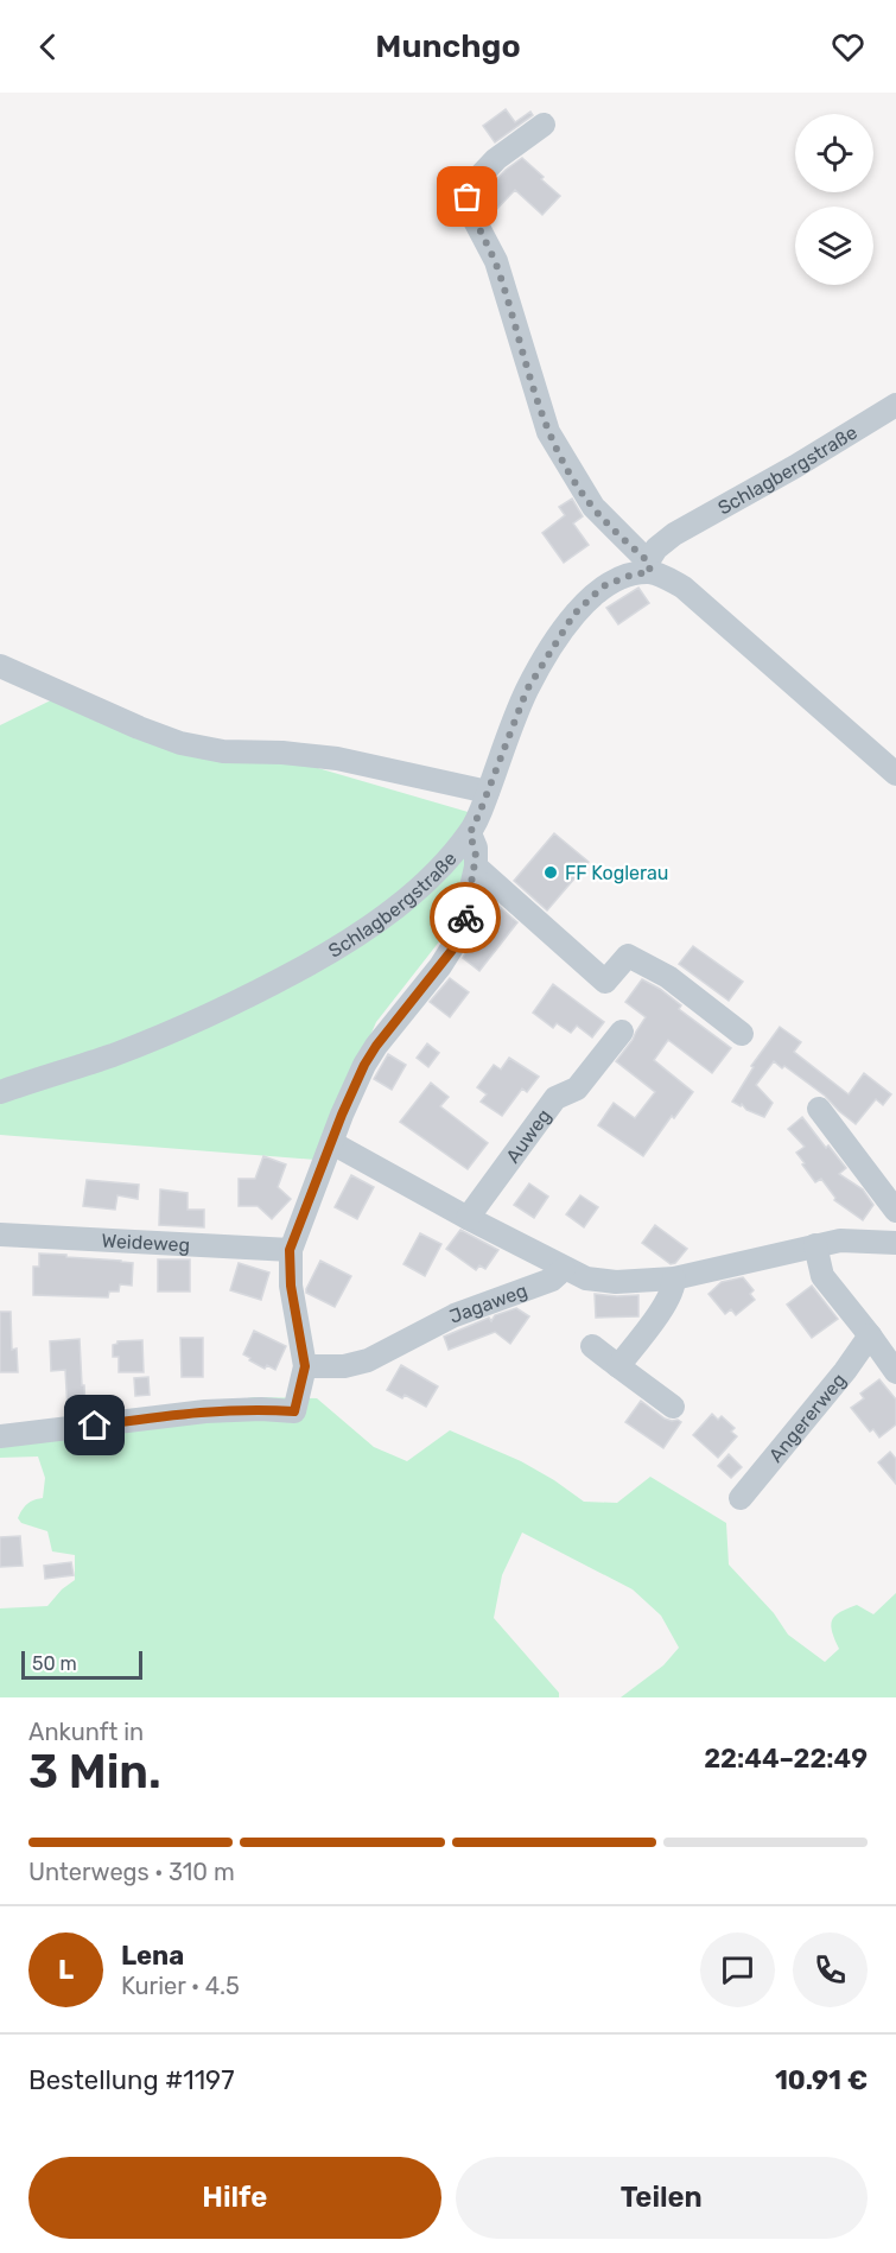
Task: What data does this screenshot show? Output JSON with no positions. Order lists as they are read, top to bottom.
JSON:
{
  "streets": {
    "street": [
      "Schlagbergstraße",
      "Auweg",
      "Weideweg",
      "Jagaweg",
      "Angererweg"
    ]
  },
  "places": ["FF Koglerau"],
  "scale_bar": "50 m",
  "page": {
    "header": "Munchgo",
    "scale": "50 m",
    "heading": ["3 Min.", "Ankunft in", "22:44–22:49"],
    "panel": [
      "Lena",
      "Kurier · 4.5",
      "Bestellung #1197",
      "10.91 €"
    ],
    "bar": "Unterwegs · 310 m",
    "round": "L",
    "buttons": ["Hilfe", "Teilen"]
  }
}
